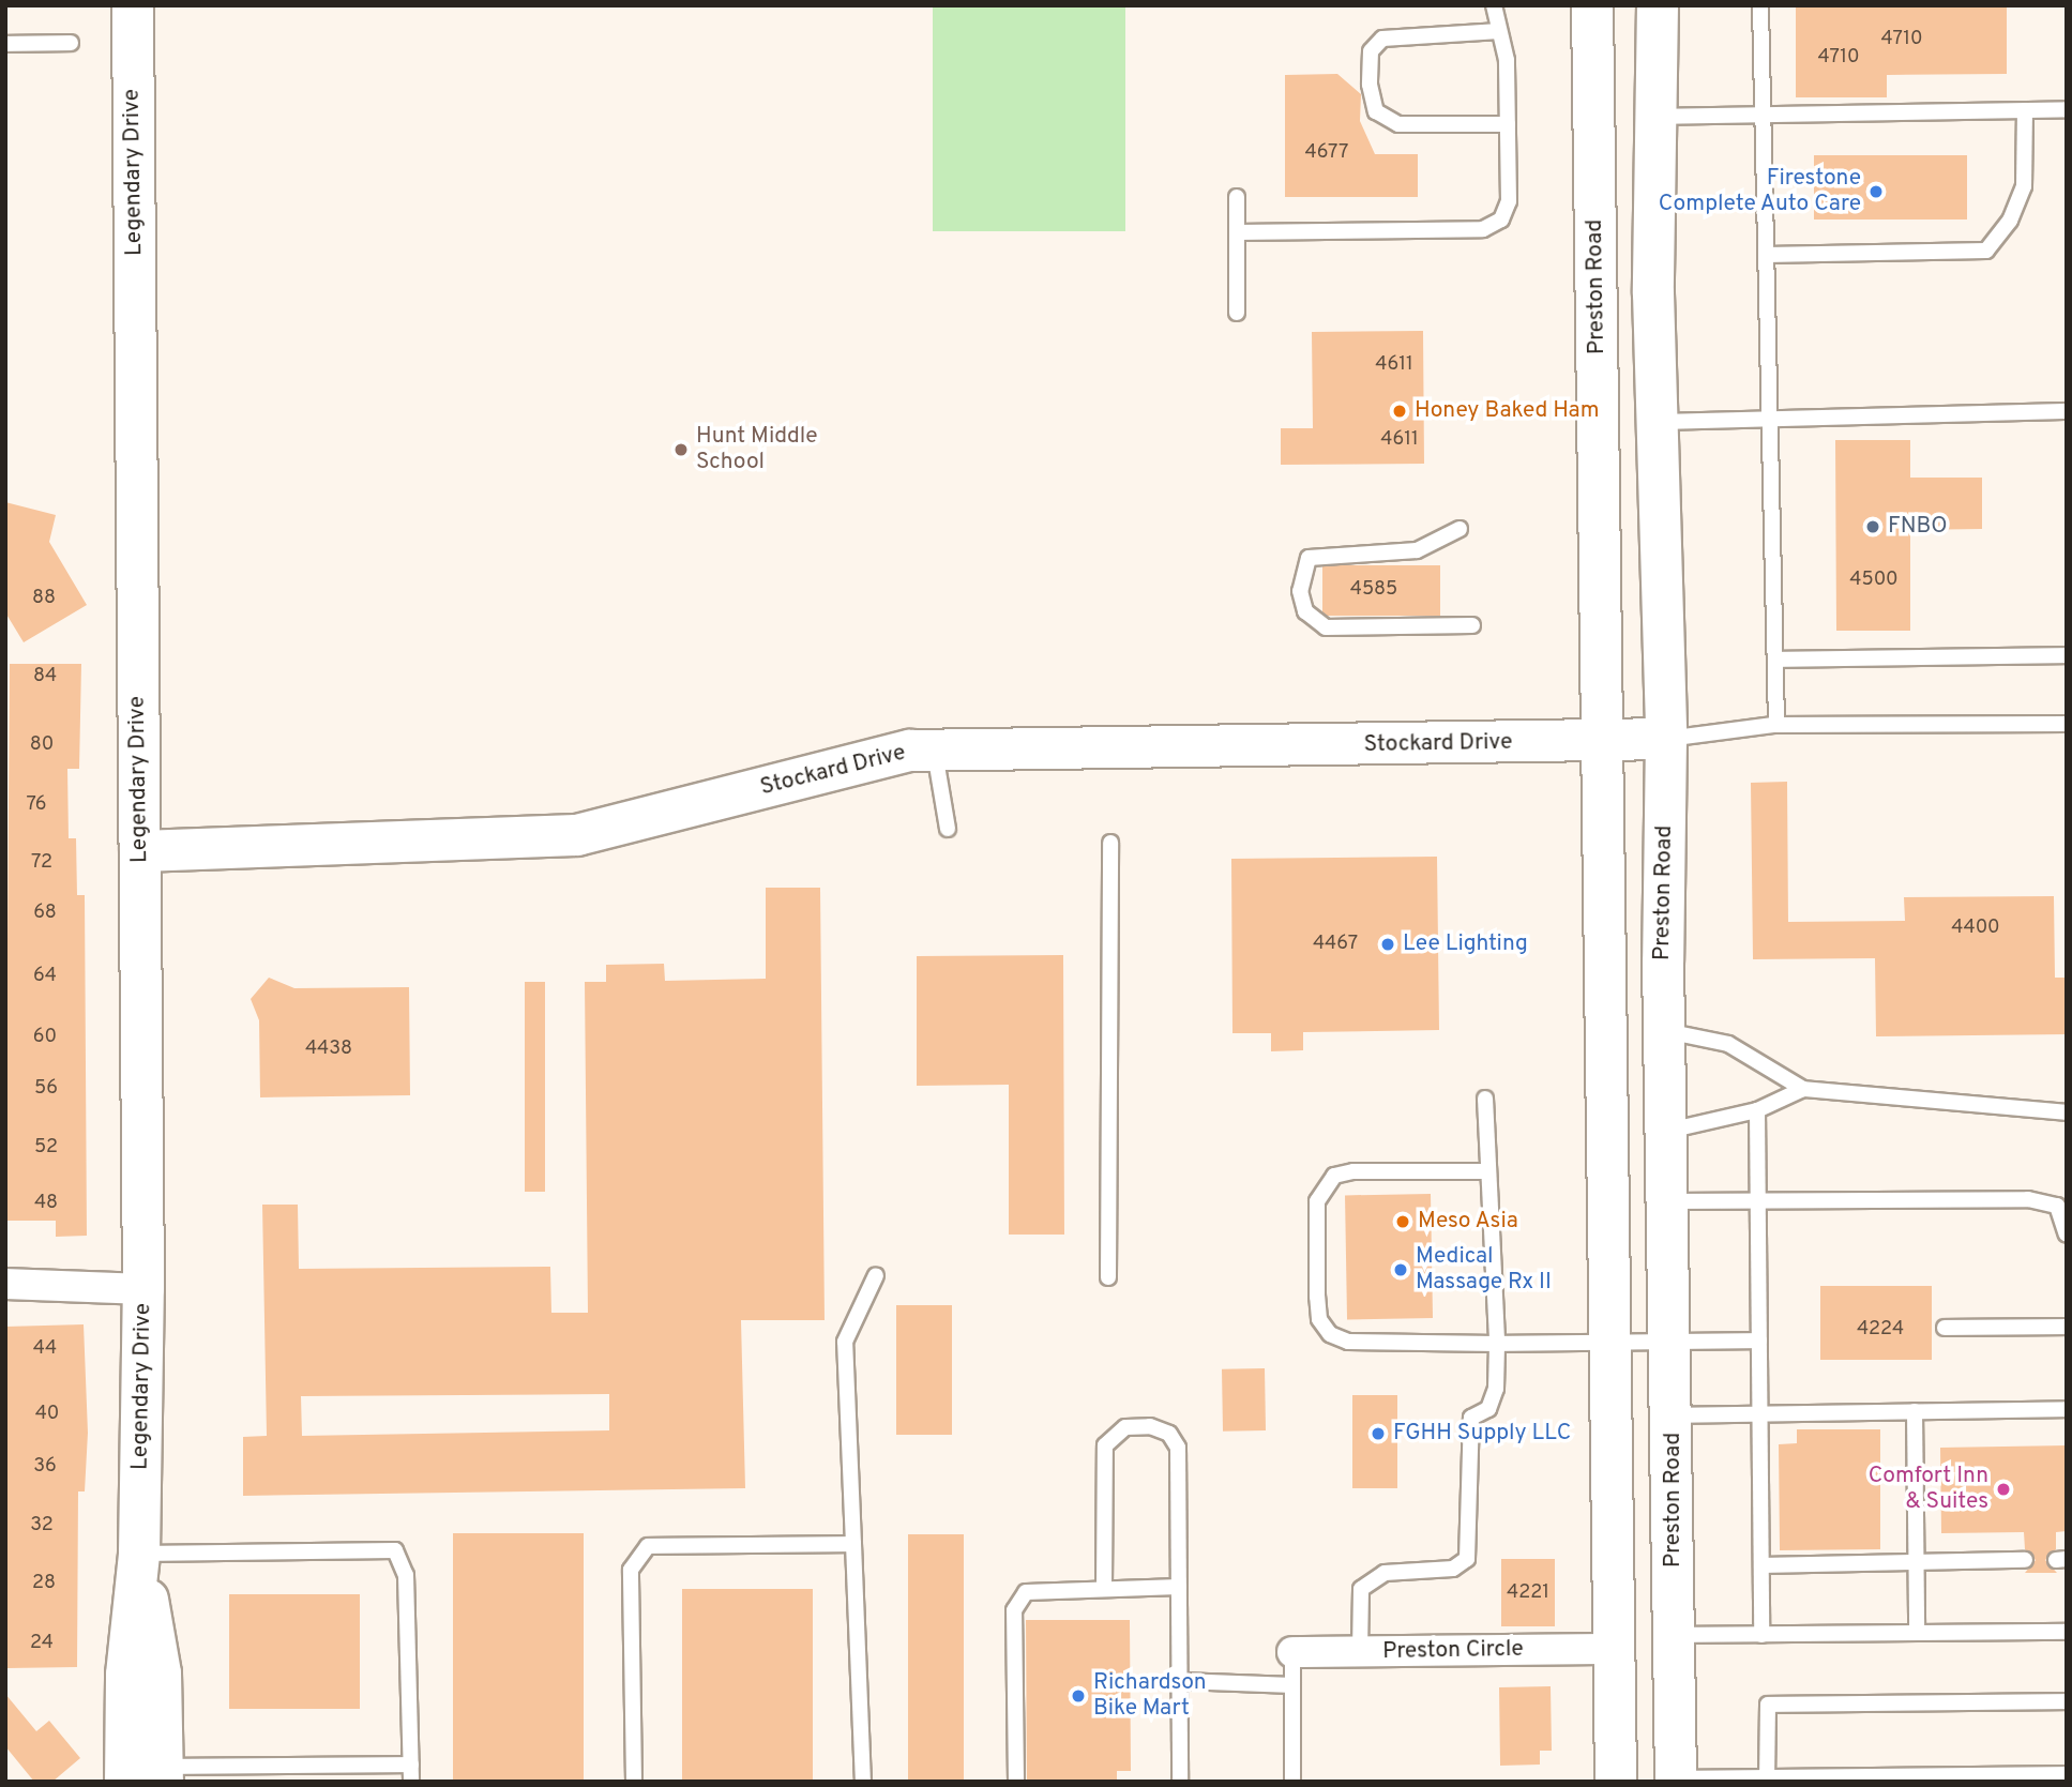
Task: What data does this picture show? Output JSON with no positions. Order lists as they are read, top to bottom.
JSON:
{
  "streets": {
    "main road": ["Legendary Drive", "Preston Road", "Stockard Drive"],
    "street": ["Preston Circle"]
  },
  "crossings": [
    ["Legendary Drive", "Stockard Drive"],
    ["Preston Road", "Stockard Drive"],
    ["Preston Road", "Preston Circle"]
  ],
  "places": [
    "Firestone Complete Auto Care",
    "Honey Baked Ham",
    "Hunt Middle School",
    "FNBO",
    "Lee Lighting",
    "Meso Asia",
    "Medical Massage Rx II",
    "FGHH Supply LLC",
    "Comfort Inn & Suites",
    "Richardson Bike Mart"
  ],
  "house_numbers": [
    "4710",
    "4710",
    "4677",
    "4611",
    "4611",
    "4500",
    "4585",
    "88",
    "84",
    "80",
    "76",
    "72",
    "68",
    "4400",
    "4467",
    "64",
    "60",
    "4438",
    "56",
    "52",
    "48",
    "4224",
    "44",
    "40",
    "36",
    "32",
    "28",
    "4221",
    "24"
  ]
}
